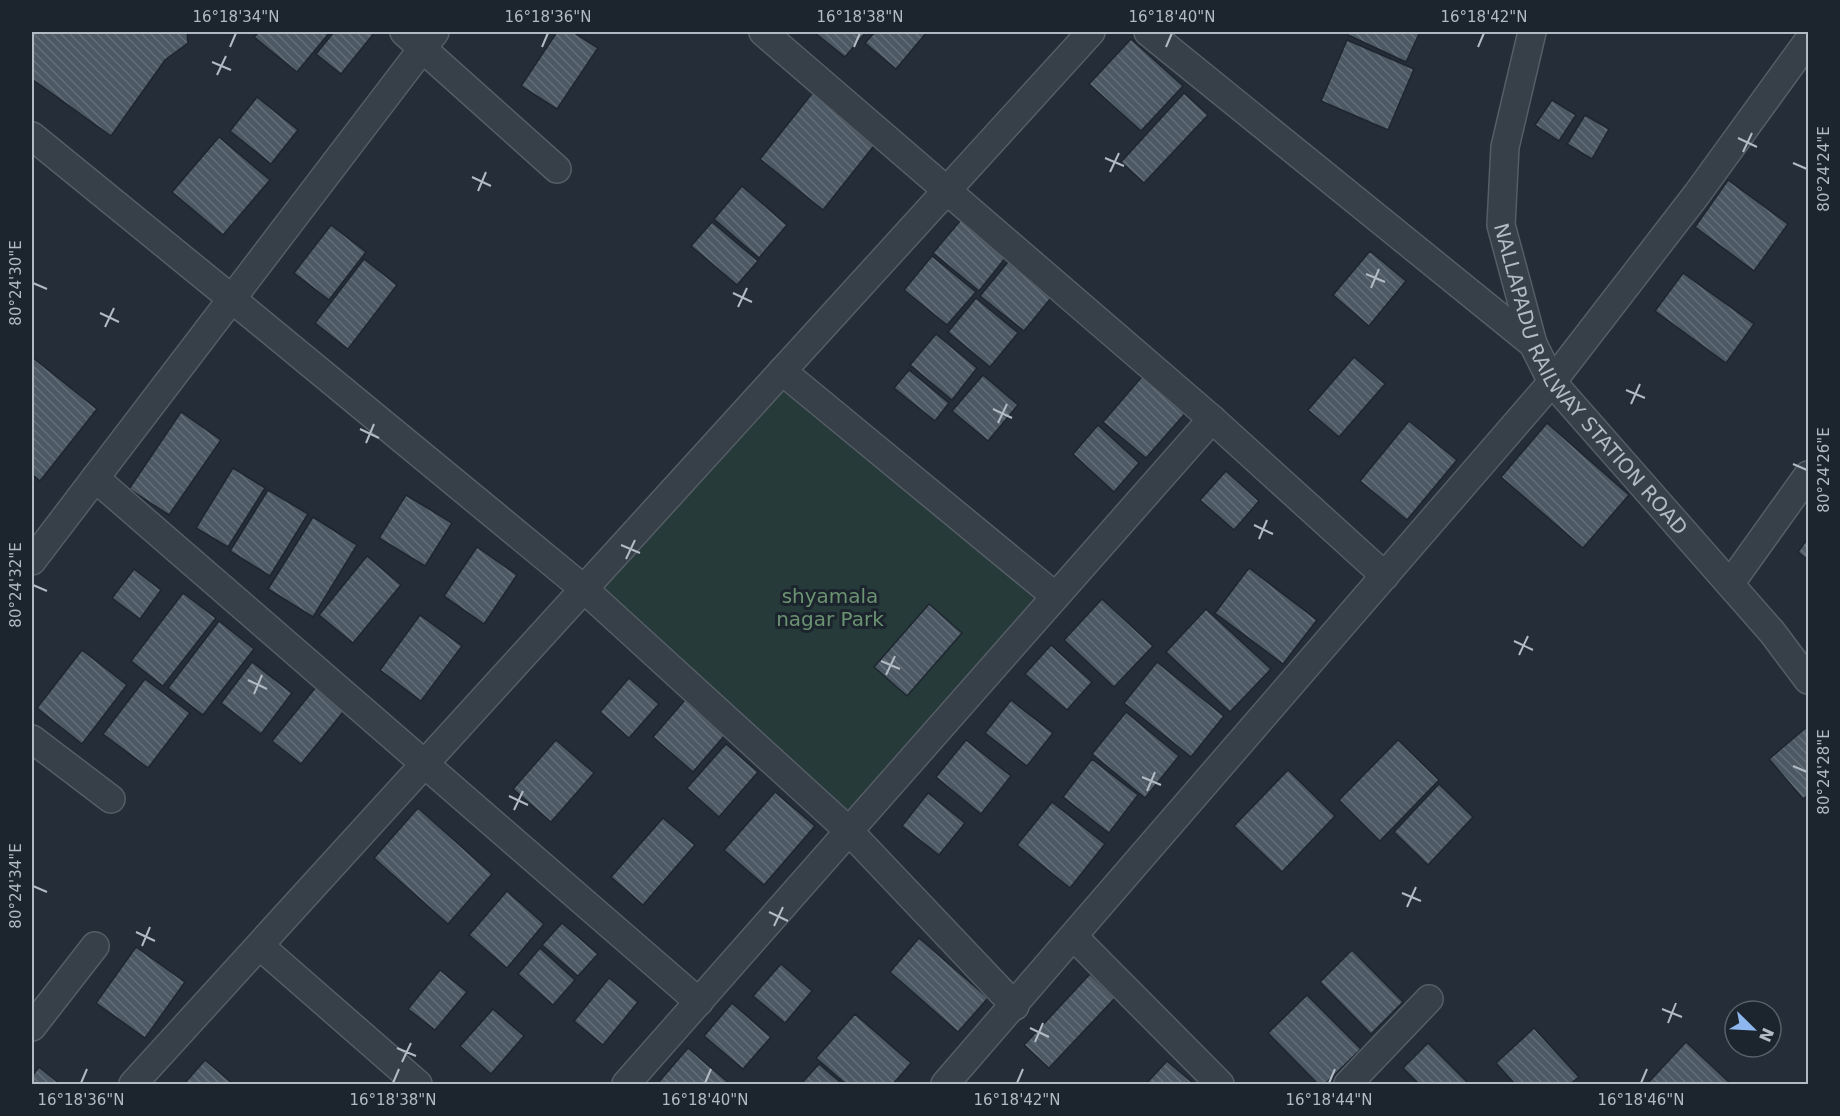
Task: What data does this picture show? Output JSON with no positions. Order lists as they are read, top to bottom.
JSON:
{
  "streets": {
    "street": ["NALLAPADU RAILWAY STATION ROAD"]
  },
  "parks": ["shyamala nagar Park"],
  "north": "bottom right",
  "coordinates": [
    "16°18'34\"N",
    "16°18'36\"N",
    "16°18'38\"N",
    "16°18'40\"N",
    "16°18'42\"N",
    "80°24'24\"E",
    "80°24'30\"E",
    "80°24'26\"E",
    "80°24'32\"E",
    "80°24'28\"E",
    "80°24'34\"E",
    "16°18'44\"N",
    "16°18'46\"N"
  ]
}
